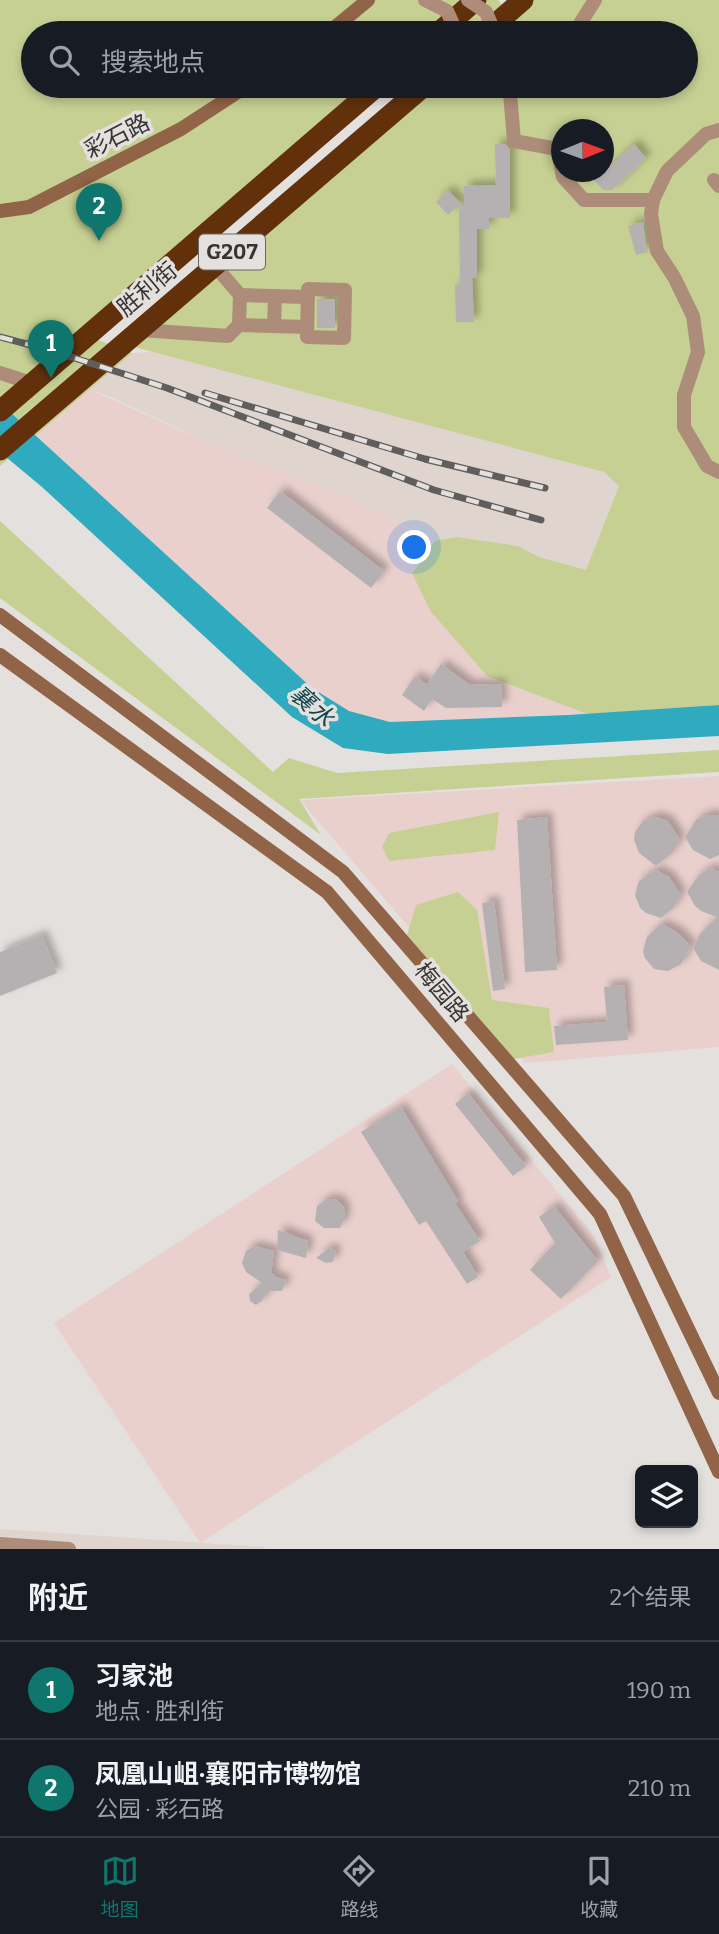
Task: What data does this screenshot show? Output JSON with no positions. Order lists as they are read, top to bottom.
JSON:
{
  "streets": {
    "highway": ["G207", "胜利街"],
    "main road": ["彩石路", "梅园路"]
  },
  "water": ["襄水"],
  "north": "right",
  "page": {
    "search": "搜索地点",
    "pins": ["2", "1"],
    "heading": ["附近", "2个结果"],
    "list": [
      {
        "mark": "1",
        "name": "习家池",
        "note": "地点 · 胜利街",
        "value": "190 m"
      },
      {
        "mark": "2",
        "name": "凤凰山岨·襄阳市博物馆",
        "note": "公园 · 彩石路",
        "value": "210 m"
      }
    ],
    "nav": ["地图", "路线", "收藏"]
  }
}
